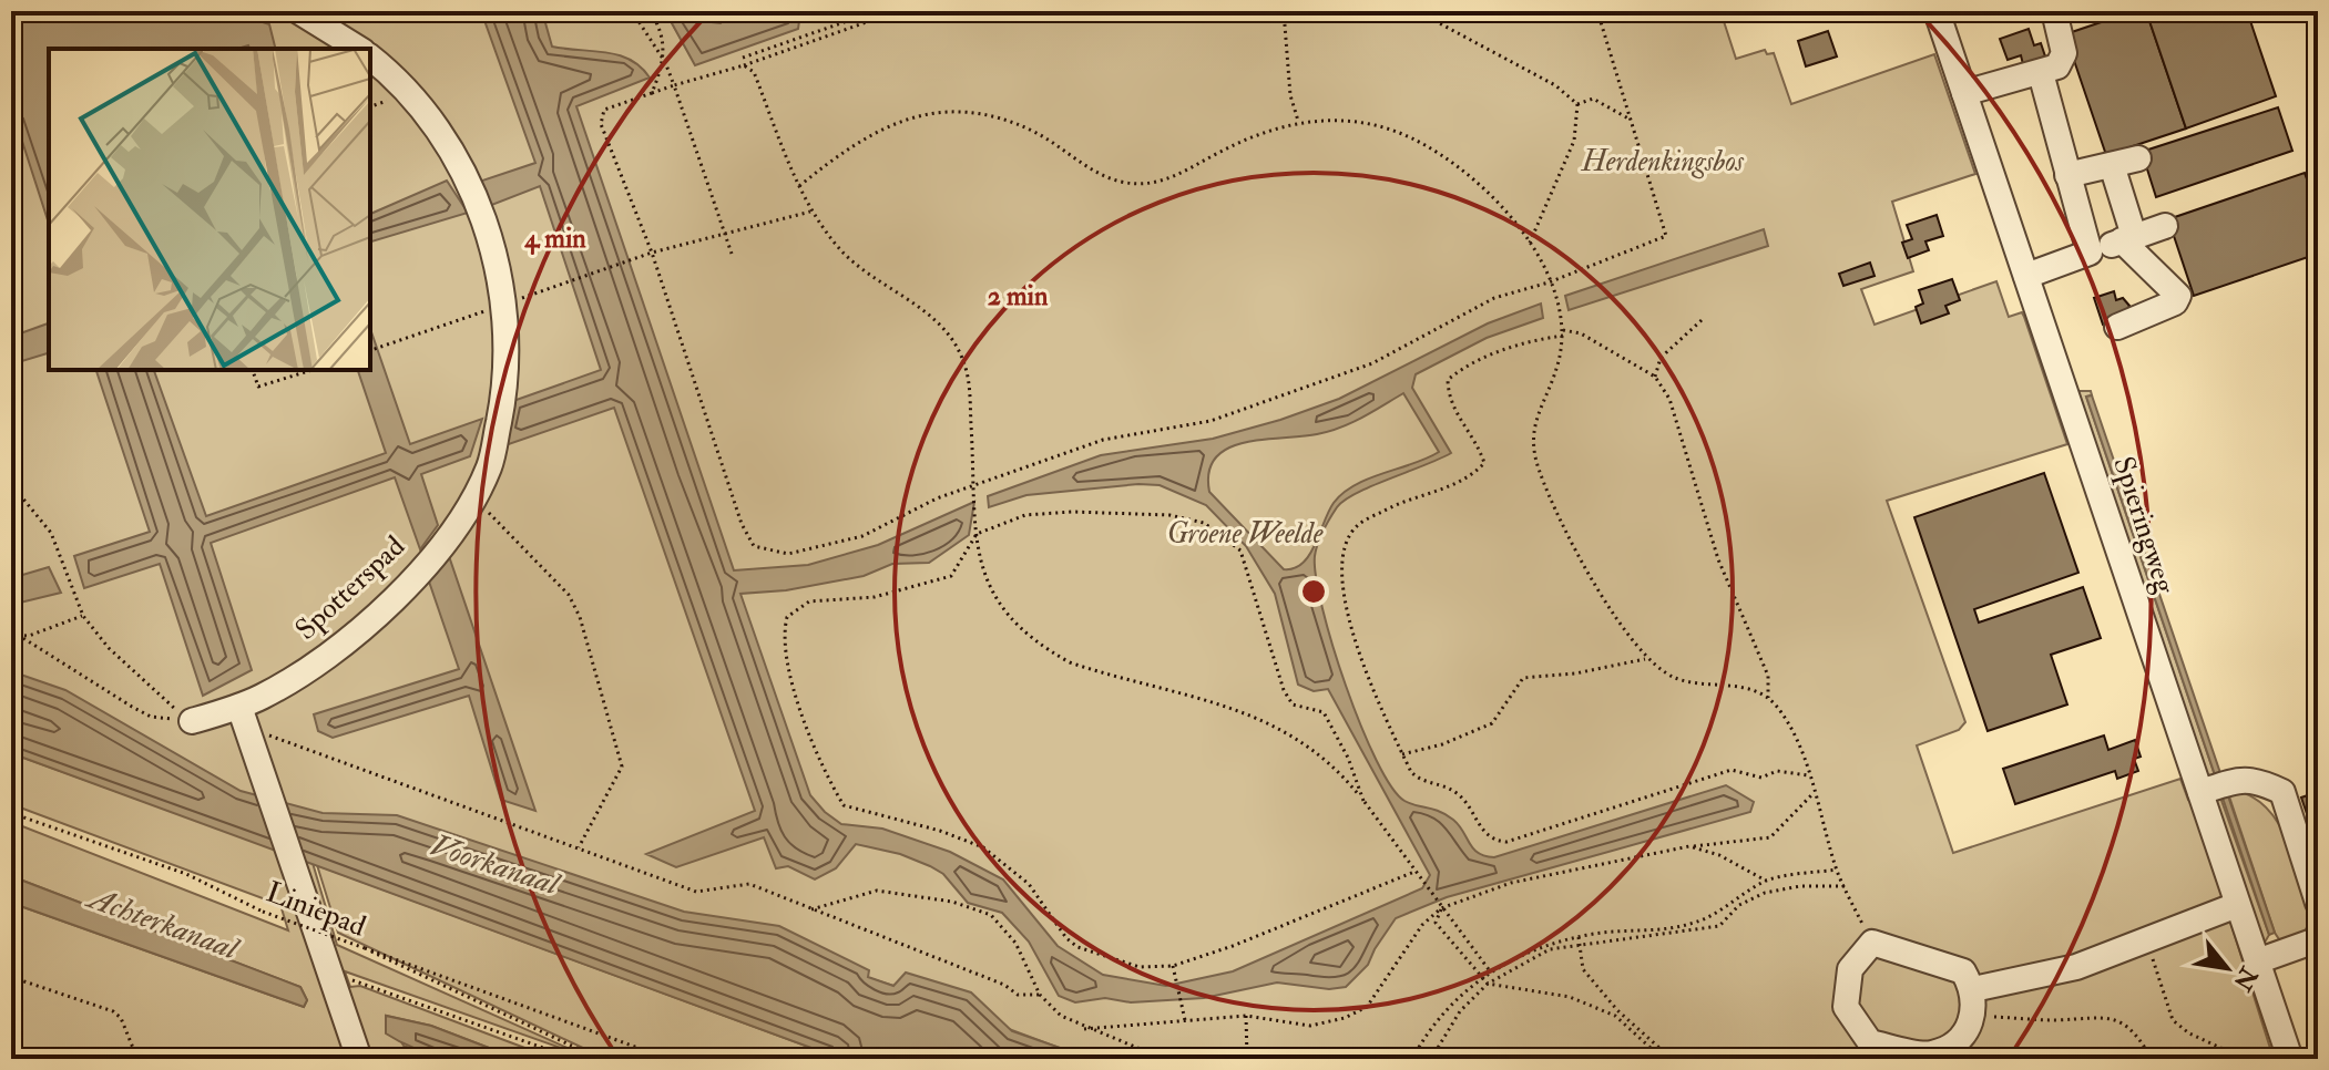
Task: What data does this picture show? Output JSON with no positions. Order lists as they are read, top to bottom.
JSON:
{
  "streets": {
    "street": ["Spieringweg", "Spotterspad"],
    "path": ["Liniepad"]
  },
  "water": ["Voorkanaal", "Achterkanaal"],
  "parks": ["Herdenkingsbos", "Groene Weelde"],
  "north": "bottom right",
  "rings": ["4 min", "2 min"]
}
